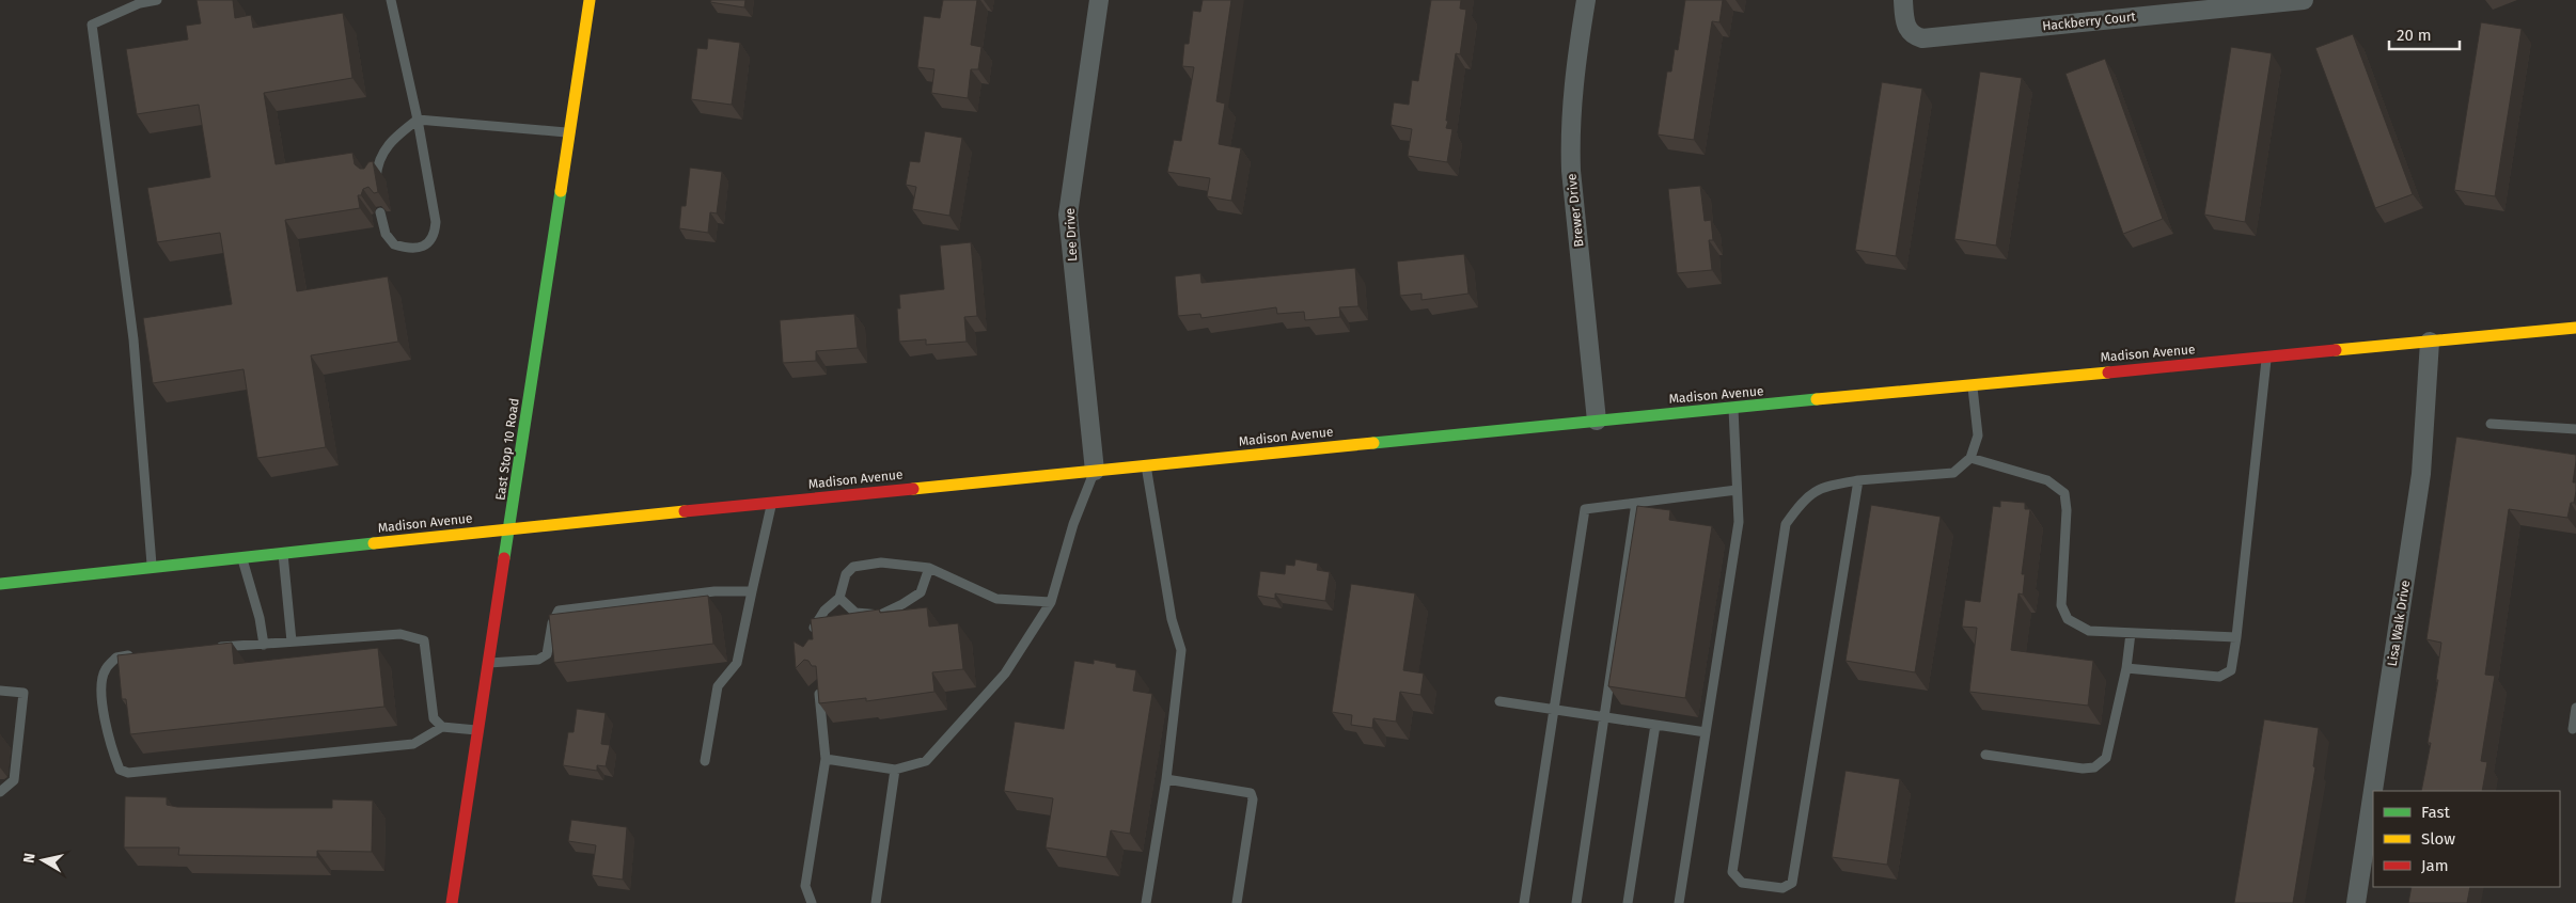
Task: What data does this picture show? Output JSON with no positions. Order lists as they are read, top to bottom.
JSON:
{
  "streets": {
    "main road": ["Madison Avenue", "East Stop 10 Road"],
    "street": [
      "Hackberry Court",
      "Brewer Drive",
      "Lee Drive",
      "Lisa Walk Drive"
    ]
  },
  "crossings": [
    ["Brewer Drive", "Madison Avenue"],
    ["Lee Drive", "Madison Avenue"],
    ["Madison Avenue", "East Stop 10 Road"],
    ["Madison Avenue", "Lisa Walk Drive"]
  ],
  "legend": ["Fast", "Slow", "Jam"],
  "scale_bar": "20 m",
  "north": "left"
}
